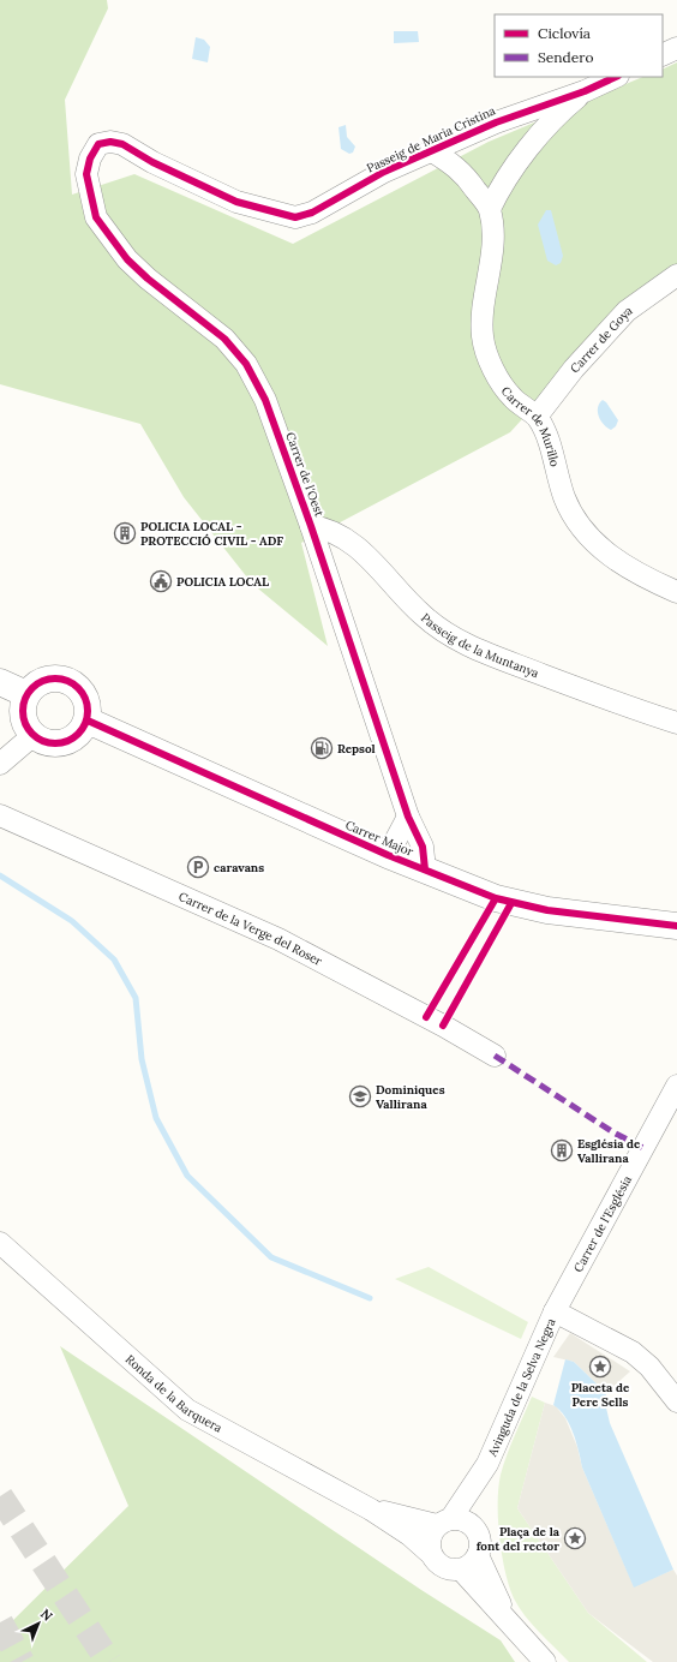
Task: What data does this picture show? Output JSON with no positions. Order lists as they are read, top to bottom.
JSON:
{
  "streets": {
    "street": [
      "Passeig de Maria Cristina",
      "Carrer de Goya",
      "Carrer de Murillo",
      "Carrer de l'Oest",
      "Passeig de la Muntanya",
      "Carrer Major",
      "Carrer de la Verge del Roser",
      "Carrer de l'Església",
      "Avinguda de la Selva Negra",
      "Ronda de la Barquera"
    ]
  },
  "crossings": [
    ["Passeig de Maria Cristina", "Carrer de Murillo"],
    ["Passeig de Maria Cristina", "Carrer de l'Oest"],
    ["Carrer de Goya", "Carrer de Murillo"],
    ["Carrer de l'Oest", "Passeig de la Muntanya"],
    ["Carrer de l'Oest", "Carrer Major"],
    ["Carrer de l'Església", "Avinguda de la Selva Negra"],
    ["Avinguda de la Selva Negra", "Ronda de la Barquera"]
  ],
  "places": {
    "building": ["POLICIA LOCAL - PROTECCIÓ CIVIL - ADF", "Església de Vallirana"],
    "public building": ["POLICIA LOCAL"],
    "fuel station": ["Repsol"],
    "parking": ["caravans"],
    "school or university": ["Dominiques Vallirana"],
    "place": ["Placeta de Pere Sells", "Plaça de la font del rector"]
  },
  "legend": ["Ciclovía", "Sendero"],
  "north": "top right"
}
